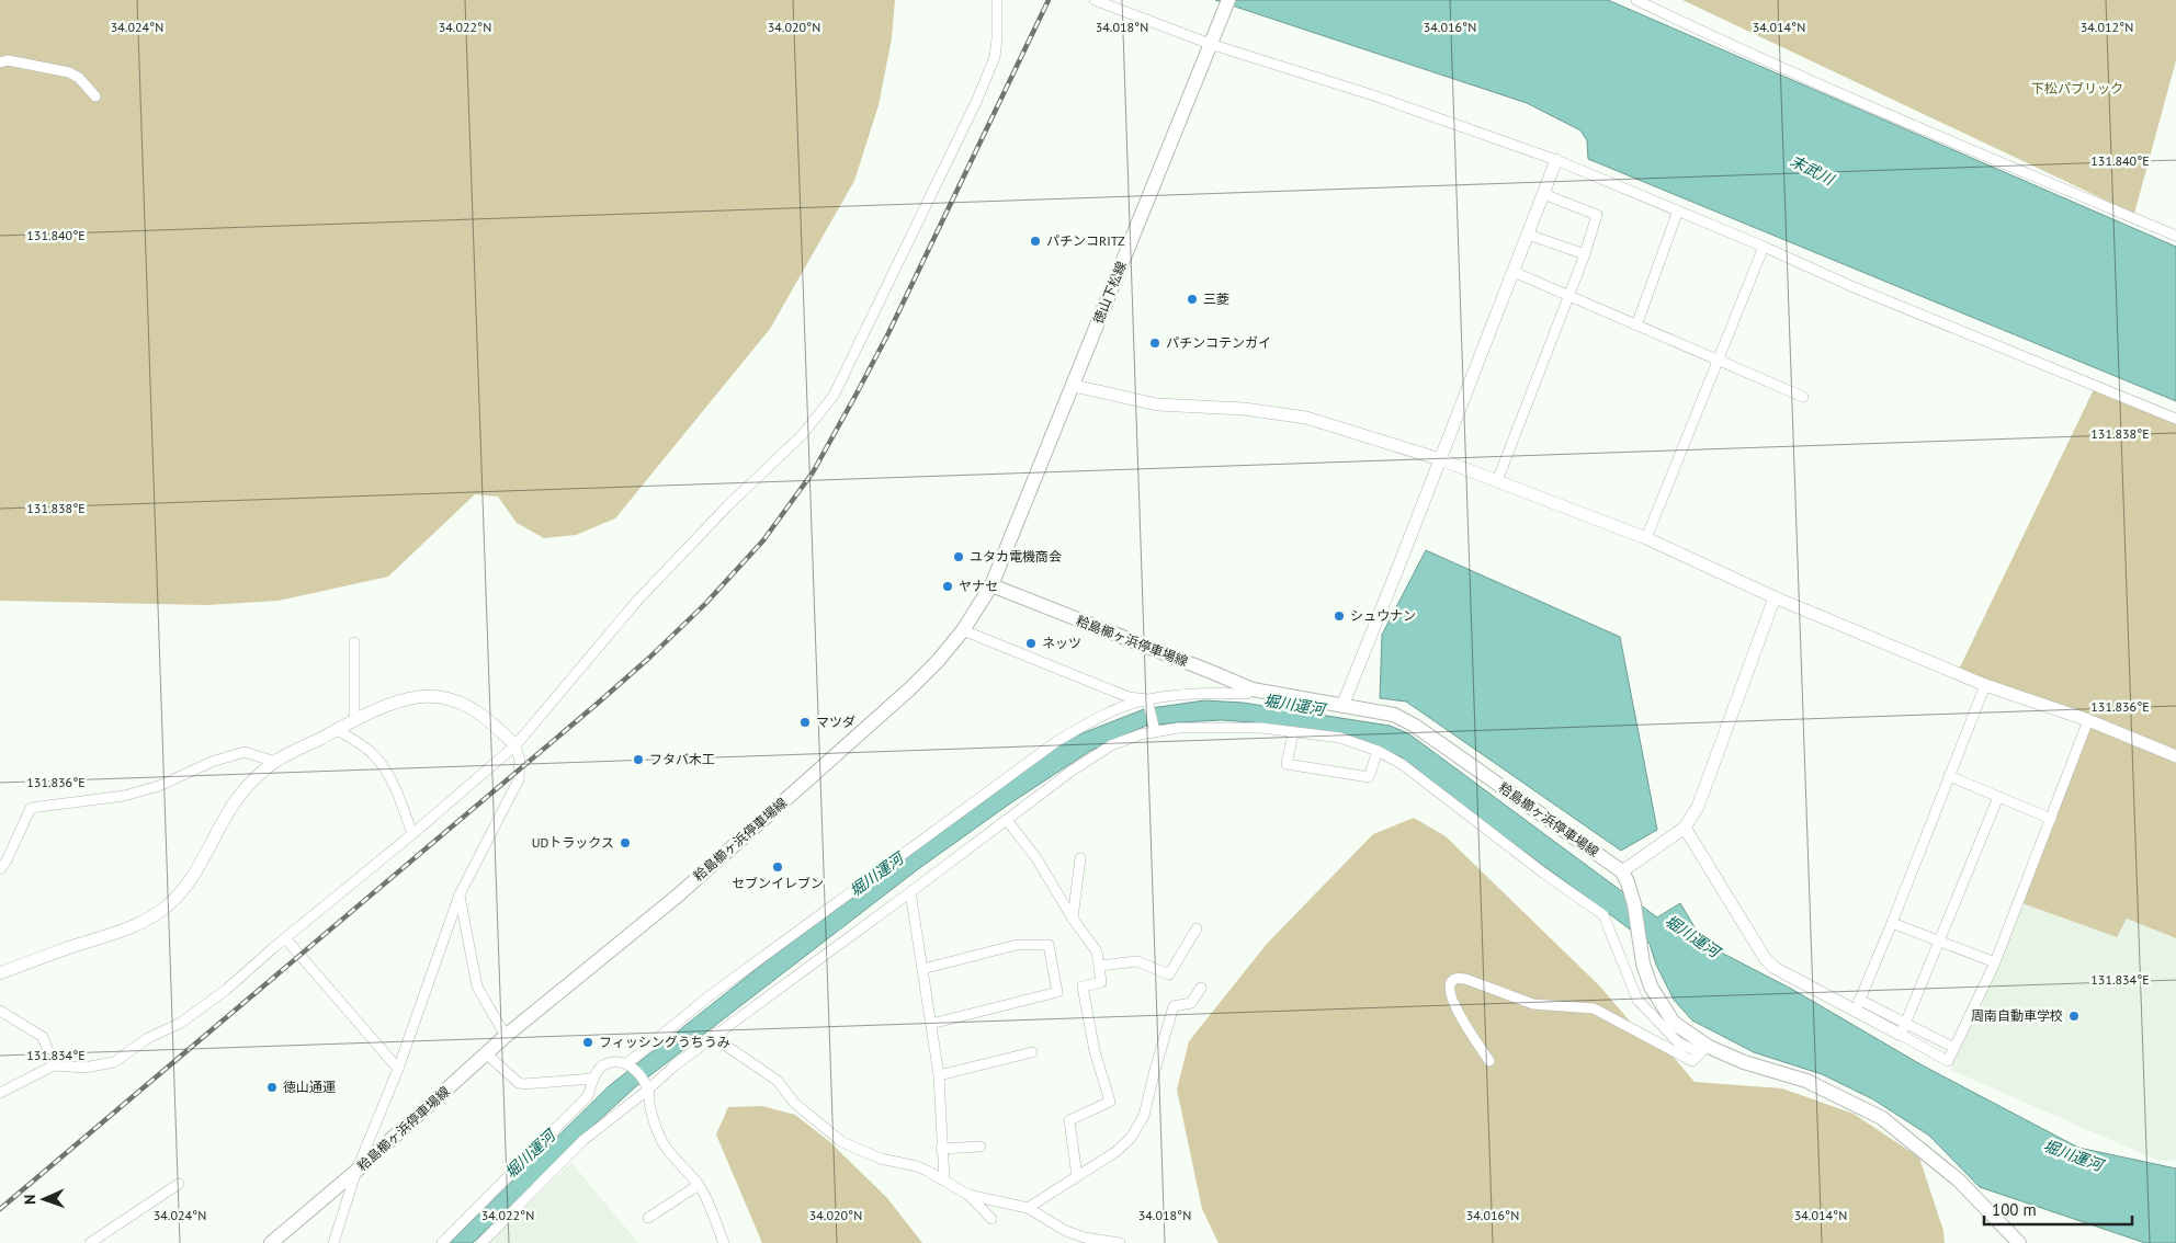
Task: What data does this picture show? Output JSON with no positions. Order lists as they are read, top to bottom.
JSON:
{
  "streets": {
    "main road": ["徳山下松線", "粭島櫛ヶ浜停車場線"]
  },
  "crossings": [
    ["徳山下松線", "粭島櫛ヶ浜停車場線"]
  ],
  "water": ["末武川", "堀川運河"],
  "parks": ["下松パブリック"],
  "places": [
    "パチンコRITZ",
    "三菱",
    "パチンコテンガイ",
    "ユタカ電機商会",
    "ヤナセ",
    "シュウナン",
    "ネッツ",
    "マツダ",
    "フタバ木工",
    "UDトラックス",
    "セブンイレブン",
    "周南自動車学校",
    "フィッシングうちうみ",
    "徳山通運"
  ],
  "scale_bar": "100 m",
  "north": "left",
  "coordinates": [
    "34.024°N",
    "34.022°N",
    "34.020°N",
    "34.018°N",
    "34.016°N",
    "34.014°N",
    "34.012°N",
    "131.840°E",
    "131.838°E",
    "131.836°E",
    "131.834°E"
  ]
}
